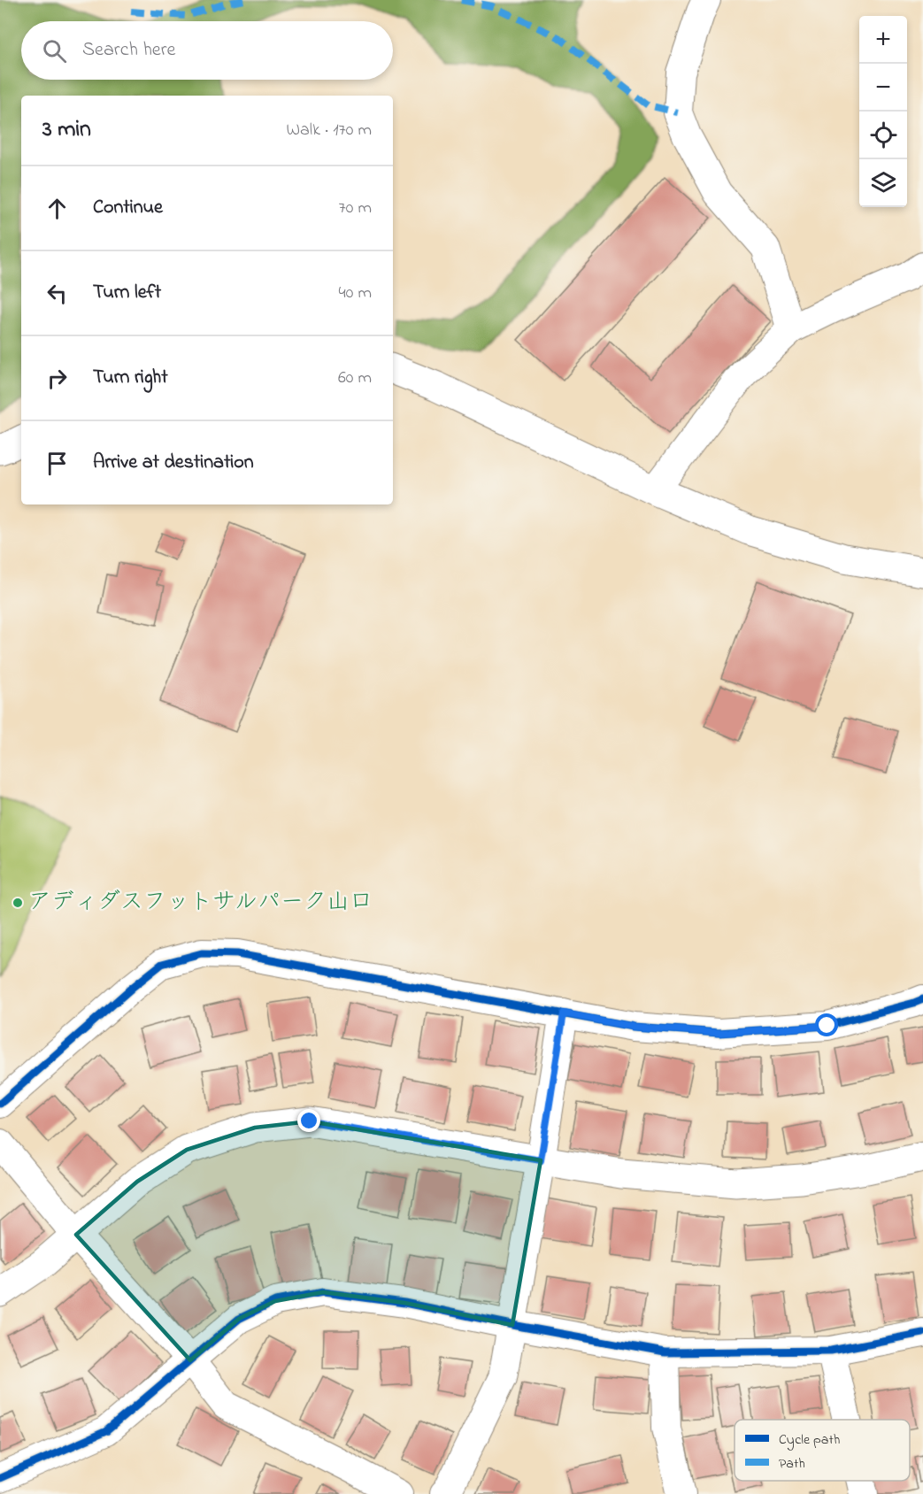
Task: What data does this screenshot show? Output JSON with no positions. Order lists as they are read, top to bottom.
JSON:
{
  "places": ["アディダスフットサルパーク山口"],
  "legend": ["Cycle path", "Path"],
  "page": {
    "map_buttons": ["+", "−"],
    "search": "Search here",
    "heading": ["3 min", "Walk · 170 m"],
    "list": [
      ["Continue", "70 m"],
      ["Turn left", "40 m"],
      ["Turn right", "60 m"],
      "Arrive at destination"
    ]
  }
}
